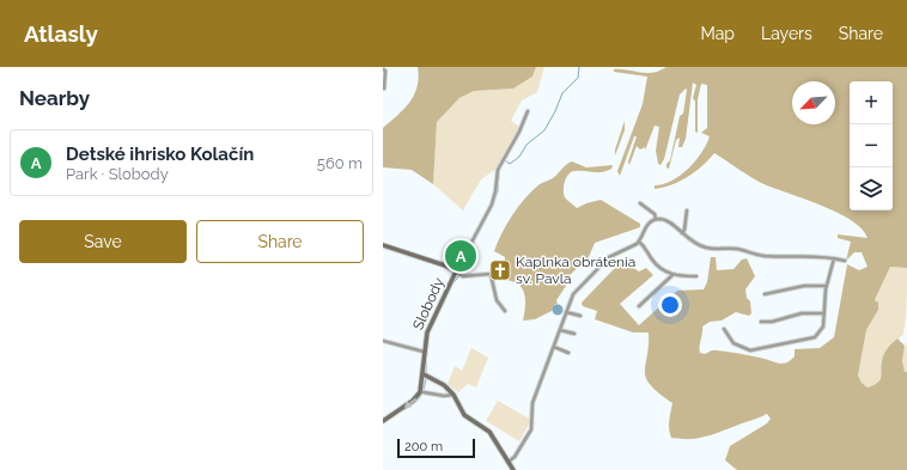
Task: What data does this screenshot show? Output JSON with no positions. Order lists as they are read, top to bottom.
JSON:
{
  "streets": {
    "street": ["Slobody"]
  },
  "places": {
    "church": ["Kaplnka obrátenia sv. Pavla"]
  },
  "scale_bar": "200 m",
  "north": "bottom left",
  "page": {
    "header": "Atlasly",
    "nav": ["Map", "Layers", "Share"],
    "heading": "Nearby",
    "map_buttons": ["+", "−"],
    "list": [
      {
        "mark": "A",
        "name": "Detské ihrisko Kolačín",
        "note": "Park · Slobody",
        "value": "560 m"
      }
    ],
    "buttons": ["Save", "Share"],
    "pins": "A",
    "scale": "200 m"
  }
}
